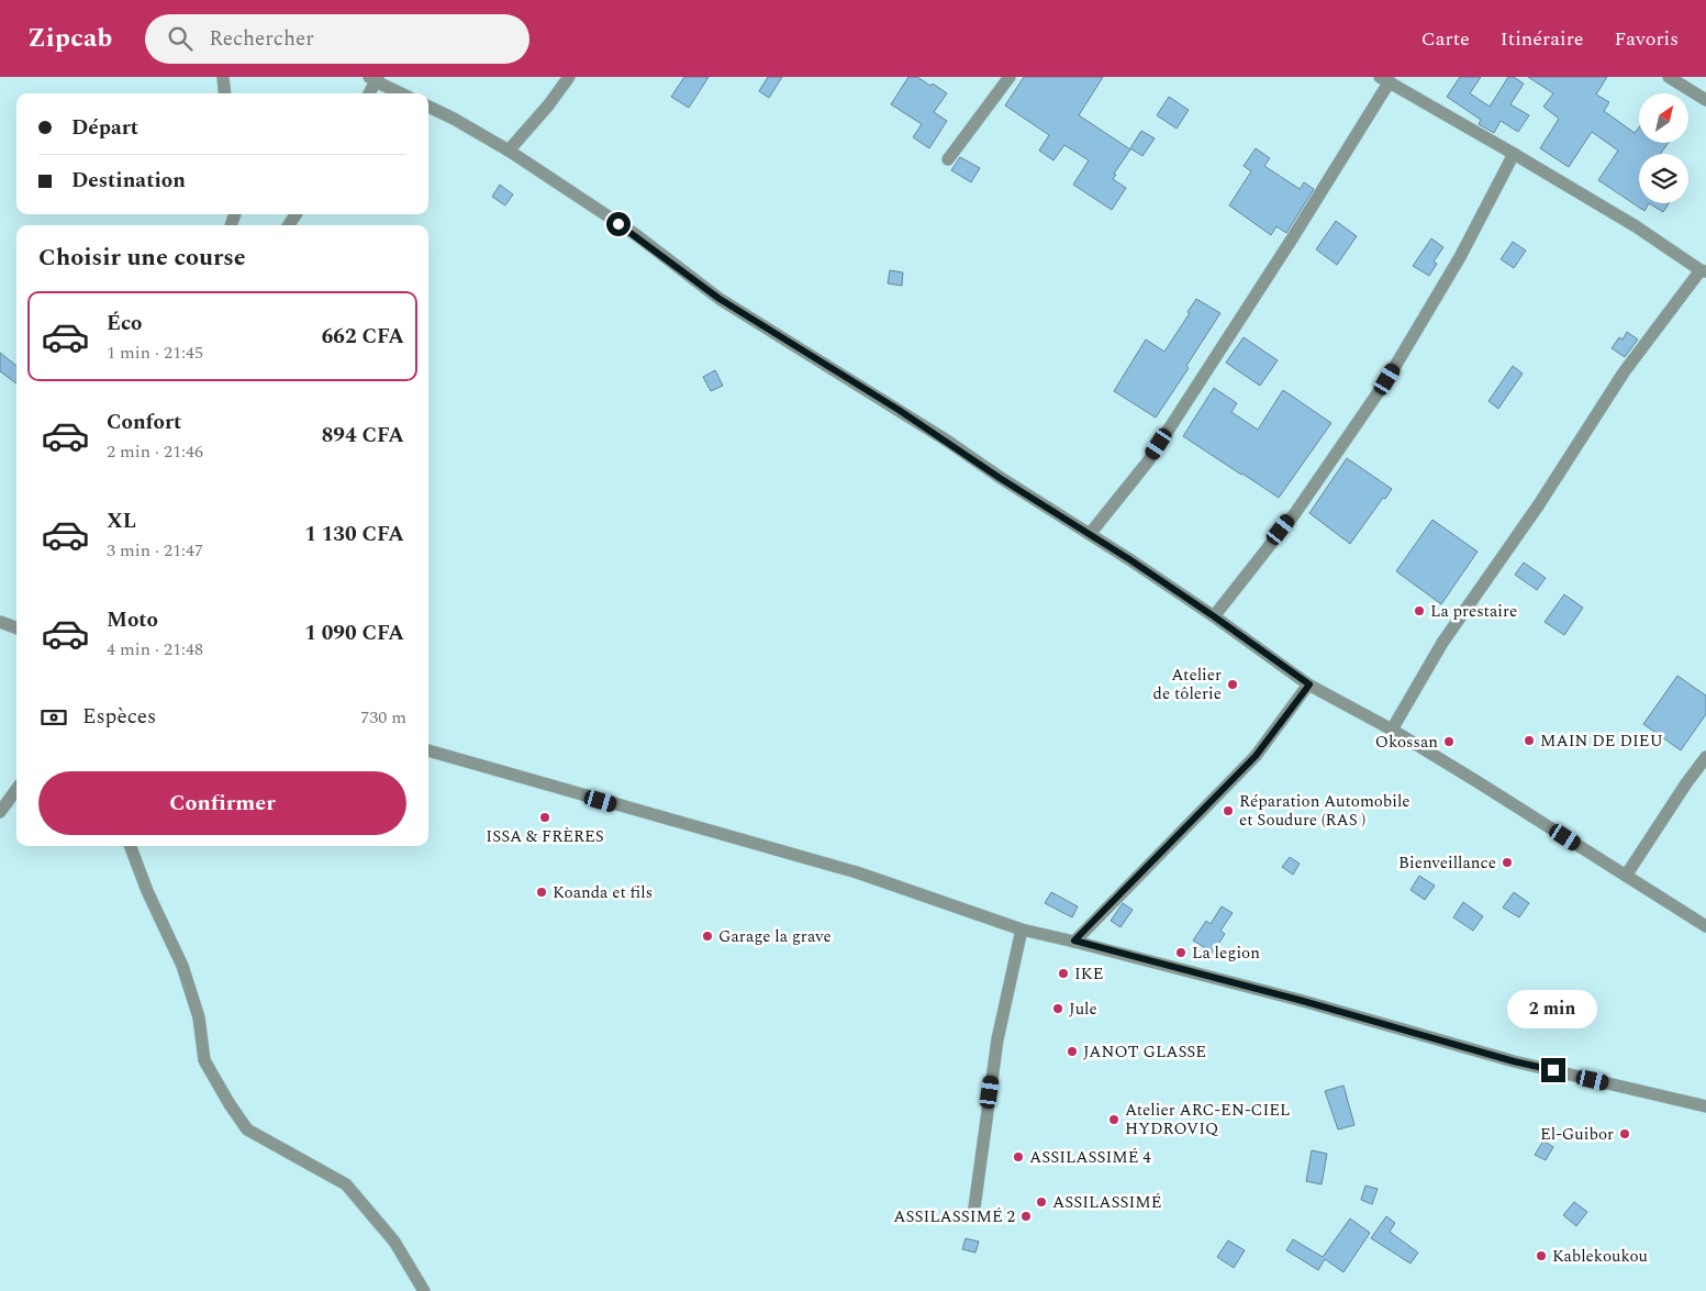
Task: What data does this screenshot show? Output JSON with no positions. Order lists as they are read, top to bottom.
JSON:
{
  "places": [
    "La prestaire",
    "Atelier de tôlerie",
    "MAIN DE DIEU",
    "Okossan",
    "Réparation Automobile et Soudure (RAS )",
    "ISSA & FRÈRES",
    "Bienveillance",
    "Koanda et fils",
    "Garage la grave",
    "La legion",
    "IKE",
    "Jule",
    "JANOT GLASSE",
    "Atelier ARC-EN-CIEL HYDROVIQ",
    "El-Guibor",
    "ASSILASSIMÉ 4",
    "ASSILASSIMÉ",
    "ASSILASSIMÉ 2",
    "Kablekoukou"
  ],
  "north": "top right",
  "page": {
    "header": "Zipcab",
    "search": "Rechercher",
    "nav": ["Carte", "Itinéraire", "Favoris"],
    "banner": ["Départ", "Destination"],
    "heading": "Choisir une course",
    "list": [
      {
        "name": "Éco",
        "note": "1 min · 21:45",
        "value": "662 CFA"
      },
      {
        "name": "Confort",
        "note": "2 min · 21:46",
        "value": "894 CFA"
      },
      {
        "name": "XL",
        "note": "3 min · 21:47",
        "value": "1 130 CFA"
      },
      {
        "name": "Moto",
        "note": "4 min · 21:48",
        "value": "1 090 CFA"
      }
    ],
    "pay": ["Espèces", "730 m"],
    "buttons": "Confirmer",
    "bubble": "2 min"
  }
}
